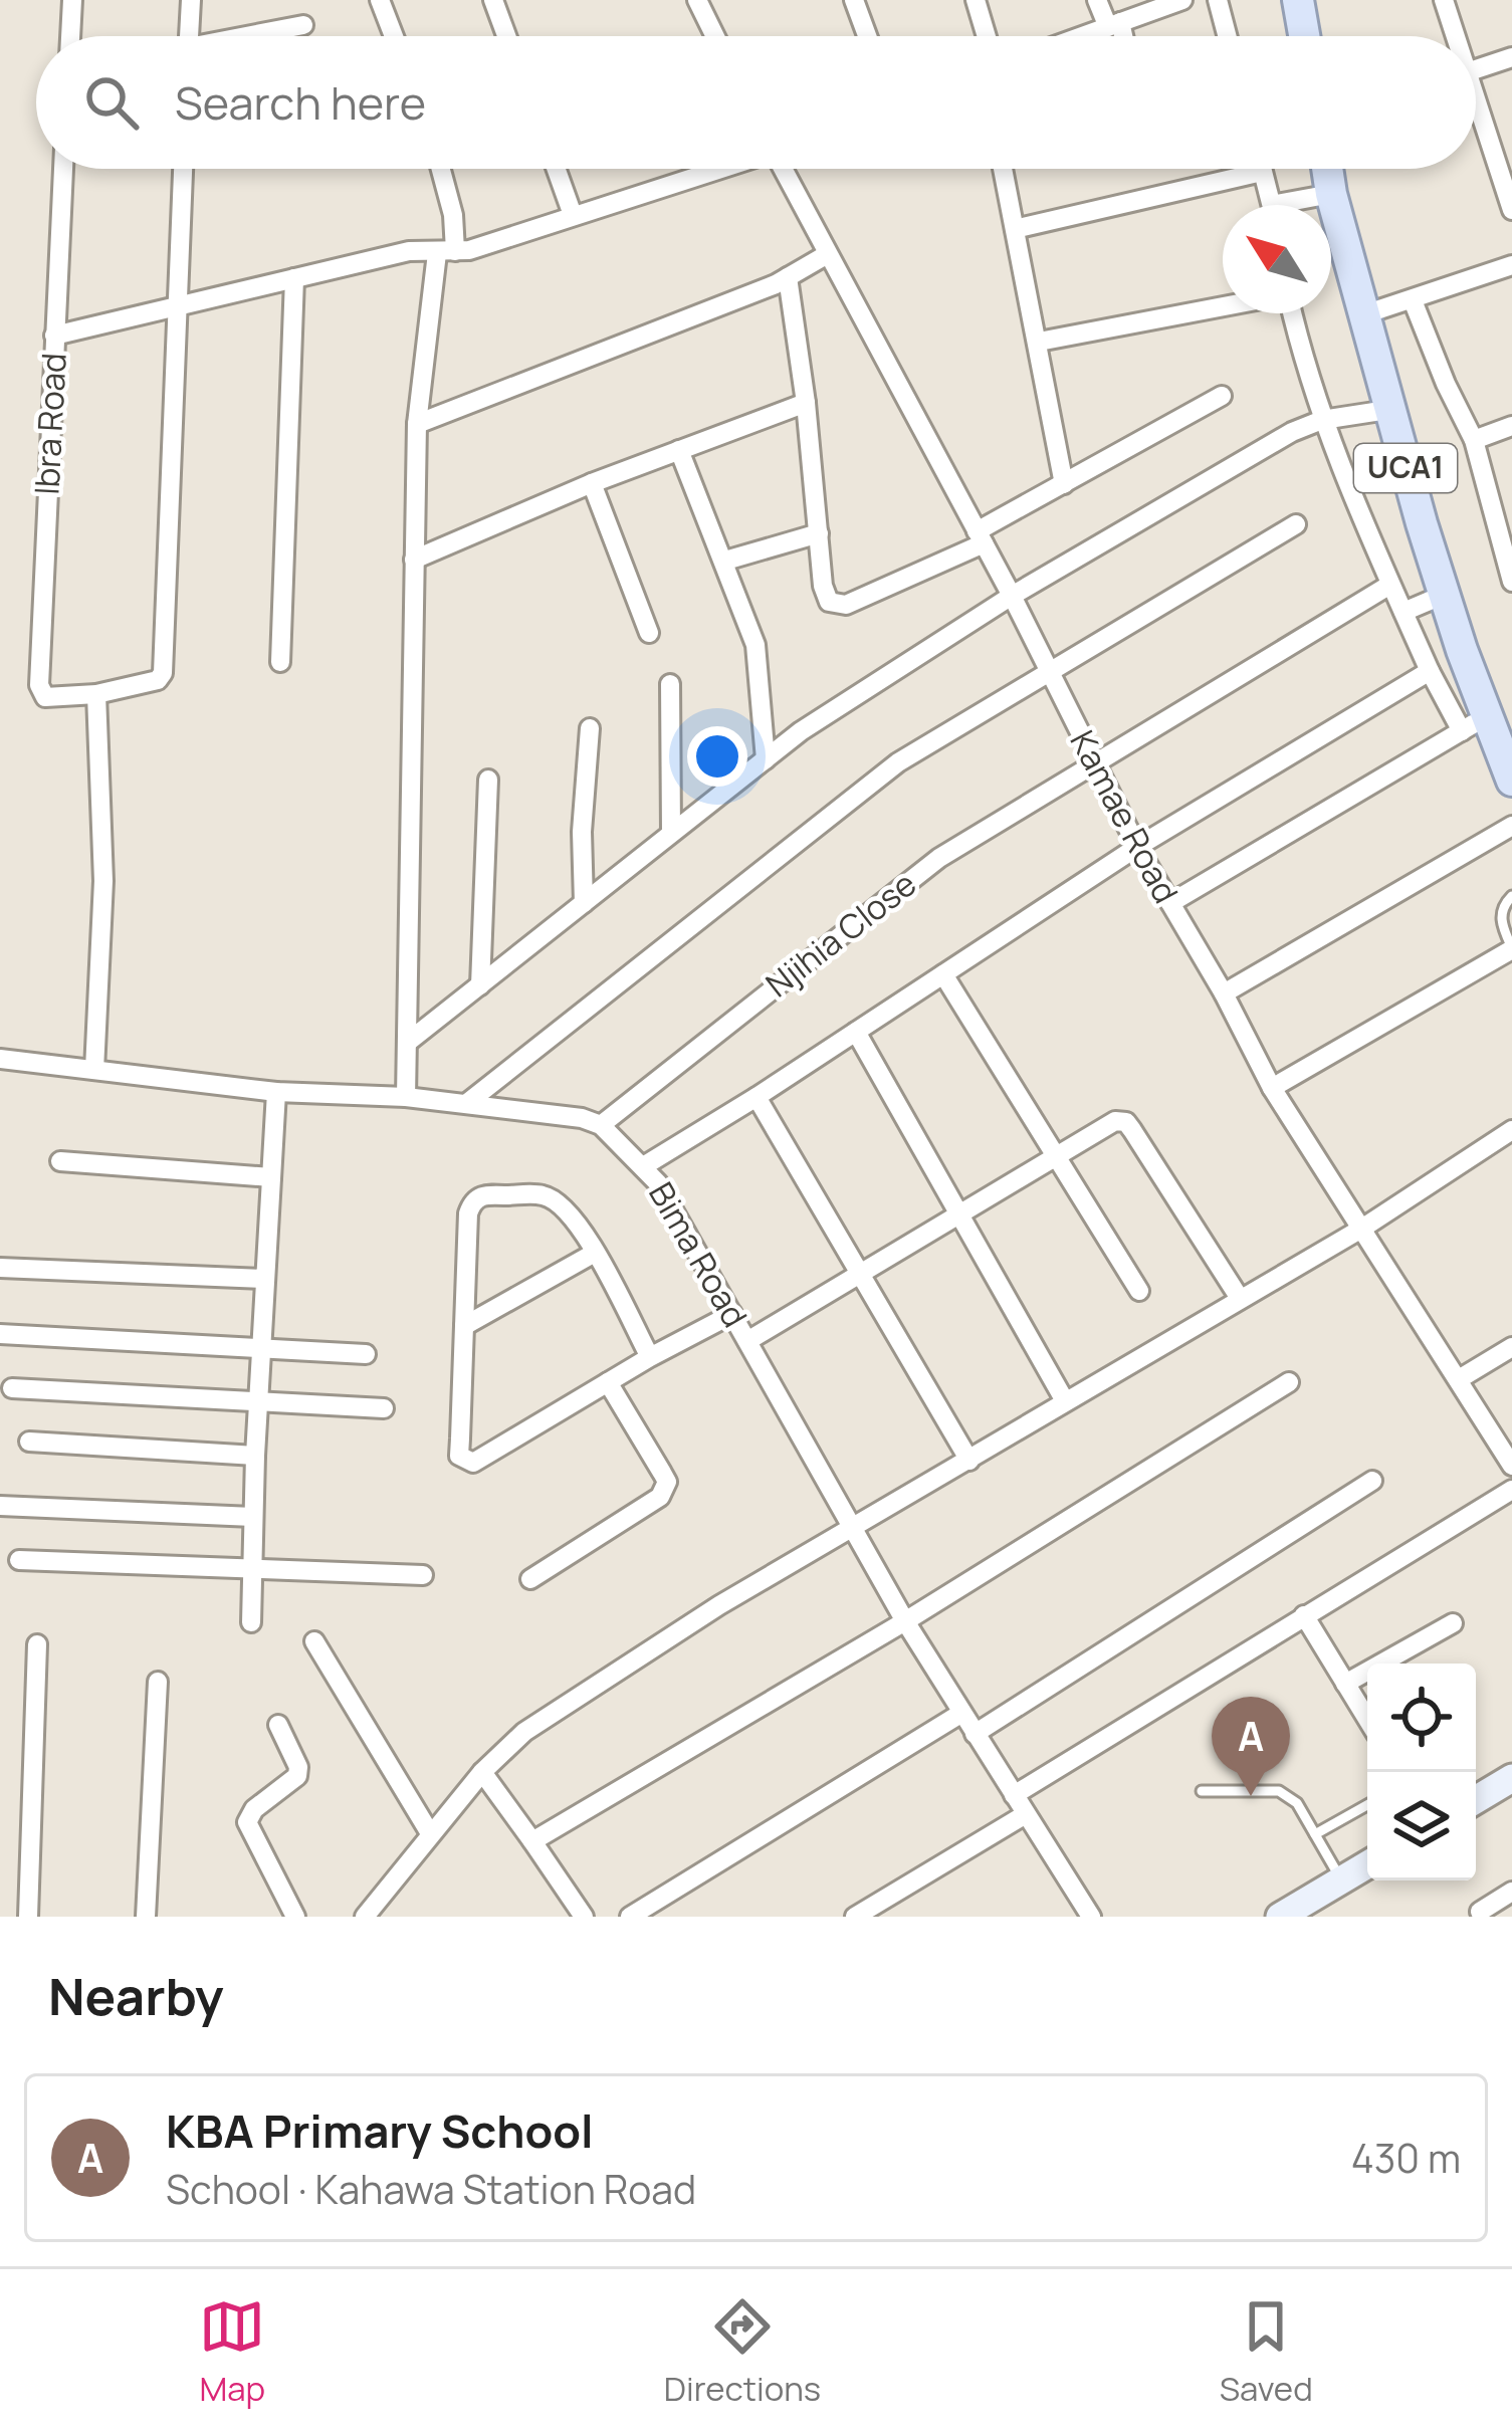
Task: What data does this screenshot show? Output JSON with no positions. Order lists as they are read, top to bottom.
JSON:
{
  "streets": {
    "main road": ["UCA1"],
    "street": [
      "Ibra Road",
      "Kamae Road",
      "Njihia Close",
      "Bima Road"
    ]
  },
  "crossings": [
    ["Kamae Road", "Njihia Close"],
    ["Njihia Close", "Bima Road"]
  ],
  "north": "top left",
  "page": {
    "search": "Search here",
    "pins": "A",
    "heading": "Nearby",
    "list": [
      {
        "mark": "A",
        "name": "KBA Primary School",
        "note": "School · Kahawa Station Road",
        "value": "430 m"
      }
    ],
    "nav": ["Map", "Directions", "Saved"]
  }
}
